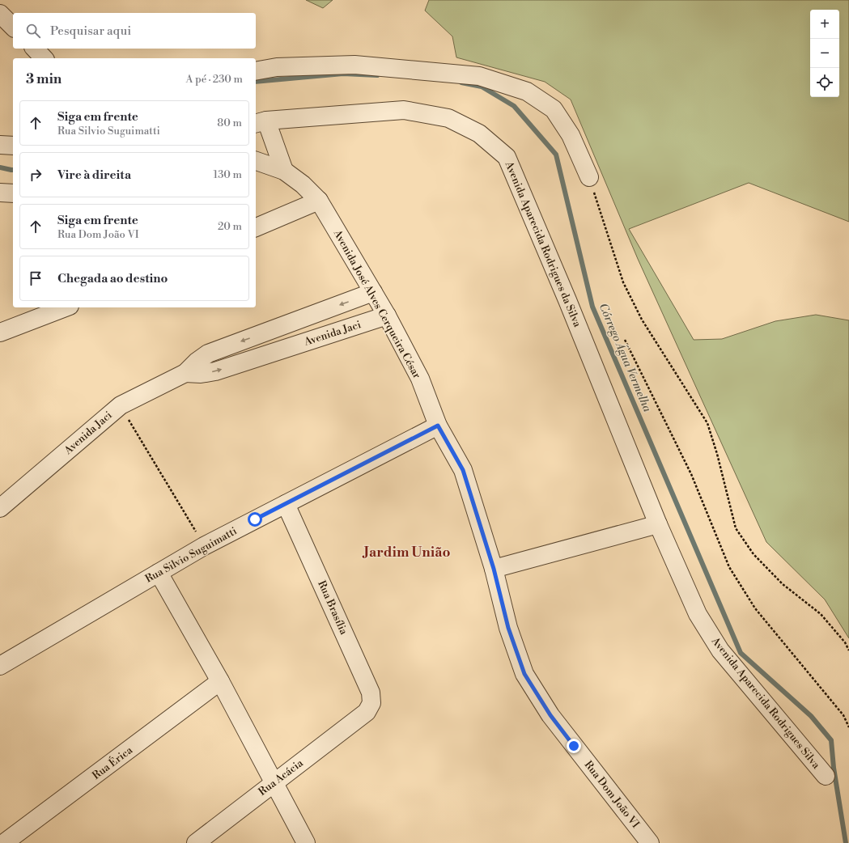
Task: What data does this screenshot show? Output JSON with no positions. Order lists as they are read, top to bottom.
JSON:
{
  "streets": {
    "street": [
      "Avenida Aparecida Rodrigues da Silva",
      "Avenida José Alves Cerqueira César",
      "Avenida Jaci",
      "Rua Silvio Suguimatti",
      "Rua Brasília",
      "Avenida Aparecida Rodrigues Silva",
      "Rua Érica",
      "Rua Acácia",
      "Rua Dom João VI"
    ]
  },
  "crossings": [
    ["Avenida Aparecida Rodrigues da Silva", "Avenida Aparecida Rodrigues Silva"],
    ["Avenida José Alves Cerqueira César", "Avenida Jaci"],
    ["Avenida José Alves Cerqueira César", "Rua Silvio Suguimatti"],
    ["Avenida José Alves Cerqueira César", "Rua Dom João VI"],
    ["Rua Silvio Suguimatti", "Rua Brasília"],
    ["Rua Brasília", "Rua Acácia"]
  ],
  "districts": ["Jardim União"],
  "water": ["Córrego Água Vermelha"],
  "page": {
    "map_buttons": ["+", "−"],
    "search": "Pesquisar aqui",
    "heading": ["3 min", "A pé · 230 m"],
    "list": [
      ["Siga em frente", "Rua Silvio Suguimatti", "80 m"],
      ["Vire à direita", "130 m"],
      ["Siga em frente", "Rua Dom João VI", "20 m"],
      "Chegada ao destino"
    ]
  }
}
